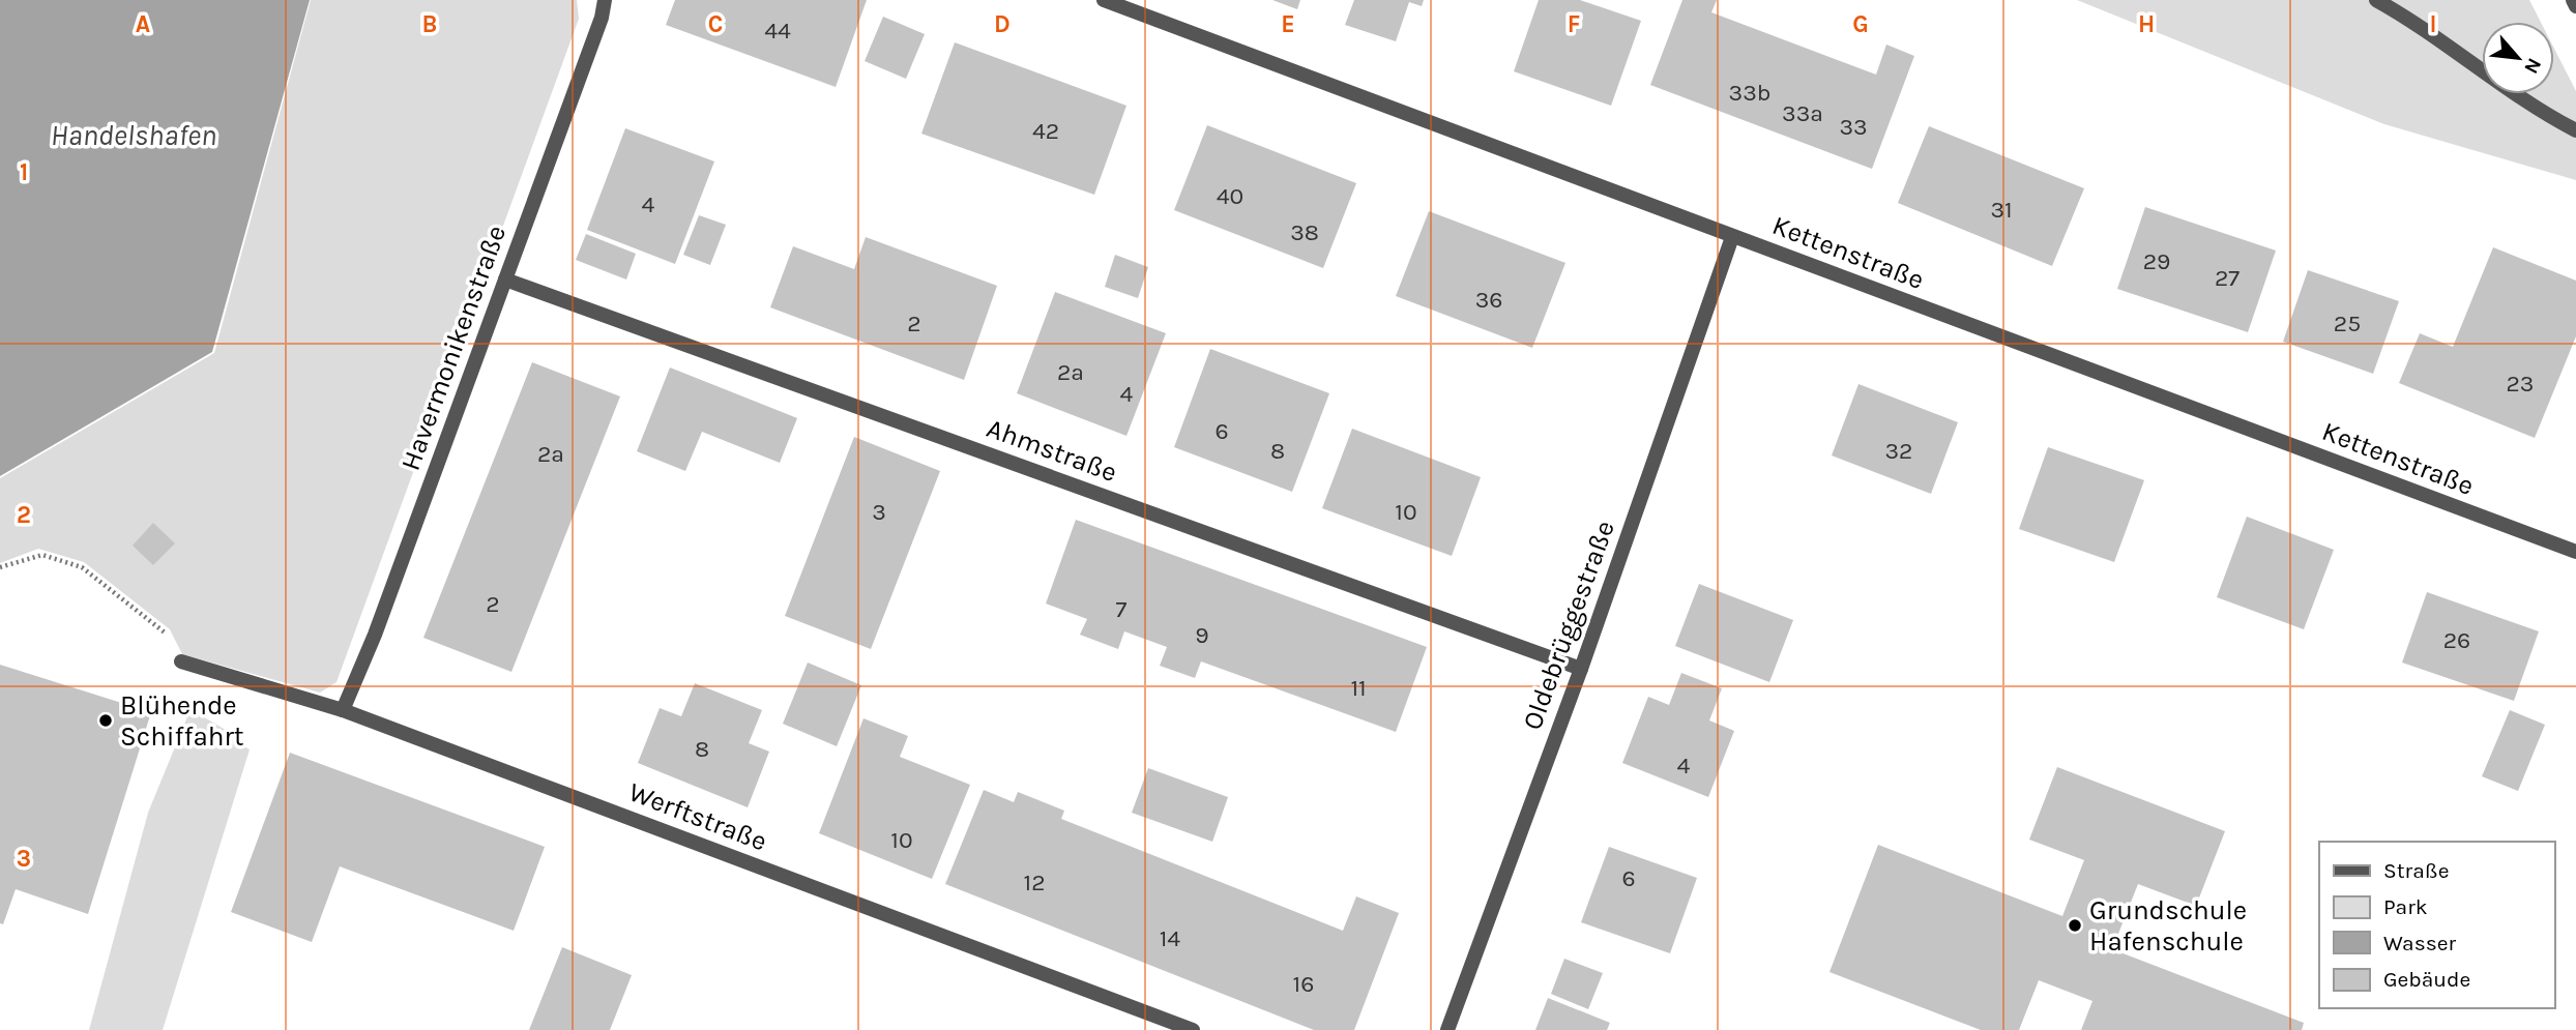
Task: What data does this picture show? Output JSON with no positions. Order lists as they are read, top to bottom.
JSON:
{
  "streets": {
    "street": [
      "Kettenstraße",
      "Havermonikenstraße",
      "Ahmstraße",
      "Oldebrüggestraße",
      "Werftstraße"
    ]
  },
  "crossings": [
    ["Kettenstraße", "Oldebrüggestraße"],
    ["Havermonikenstraße", "Ahmstraße"],
    ["Havermonikenstraße", "Werftstraße"],
    ["Ahmstraße", "Oldebrüggestraße"]
  ],
  "water": ["Handelshafen"],
  "places": ["Blühende Schiffahrt", "Grundschule Hafenschule"],
  "house_numbers": [
    "44",
    "33b",
    "33a",
    "33",
    "42",
    "40",
    "4",
    "31",
    "38",
    "29",
    "27",
    "36",
    "2",
    "25",
    "2a",
    "23",
    "4",
    "6",
    "8",
    "32",
    "2a",
    "3",
    "10",
    "2",
    "7",
    "9",
    "26",
    "11",
    "8",
    "4",
    "10",
    "6",
    "12",
    "14",
    "16"
  ],
  "legend": [
    "Straße",
    "Park",
    "Wasser",
    "Gebäude"
  ],
  "north": "bottom right",
  "grid": {
    "columns": [
      "A",
      "B",
      "C",
      "D",
      "E",
      "F",
      "G",
      "H",
      "I"
    ],
    "rows": ["1", "2", "3"]
  }
}
